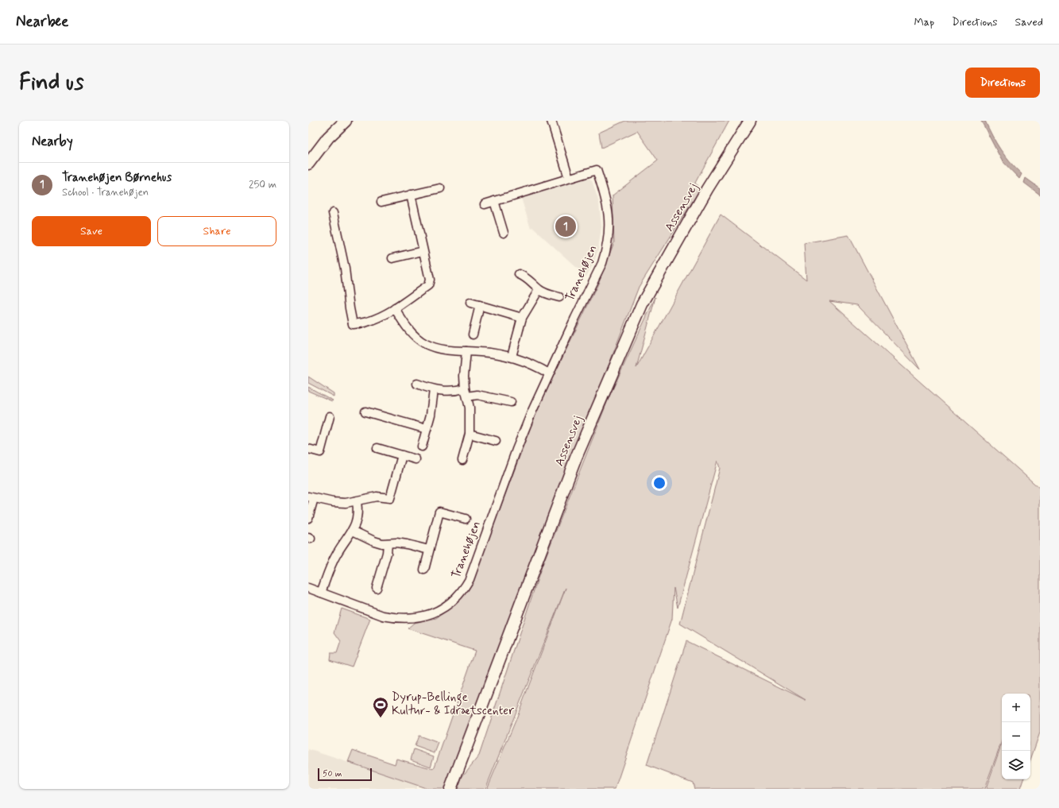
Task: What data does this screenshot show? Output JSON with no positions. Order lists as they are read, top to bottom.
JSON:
{
  "streets": {
    "main road": ["Assensvej"],
    "street": ["Tranehøjen"]
  },
  "places": {
    "sports": ["Dyrup-Bellinge Kultur- & Idrætscenter"]
  },
  "scale_bar": "50 m",
  "page": {
    "header": "Nearbee",
    "nav": ["Map", "Directions", "Saved"],
    "buttons": [
      "Directions",
      ["Save", "Share"]
    ],
    "title": "Find us",
    "heading": "Nearby",
    "list": [
      {
        "mark": "1",
        "name": "Tranehøjen Børnehus",
        "note": "School · Tranehøjen",
        "value": "250 m"
      }
    ],
    "pins": "1",
    "map_buttons": ["+", "−"],
    "scale": "50 m"
  }
}
